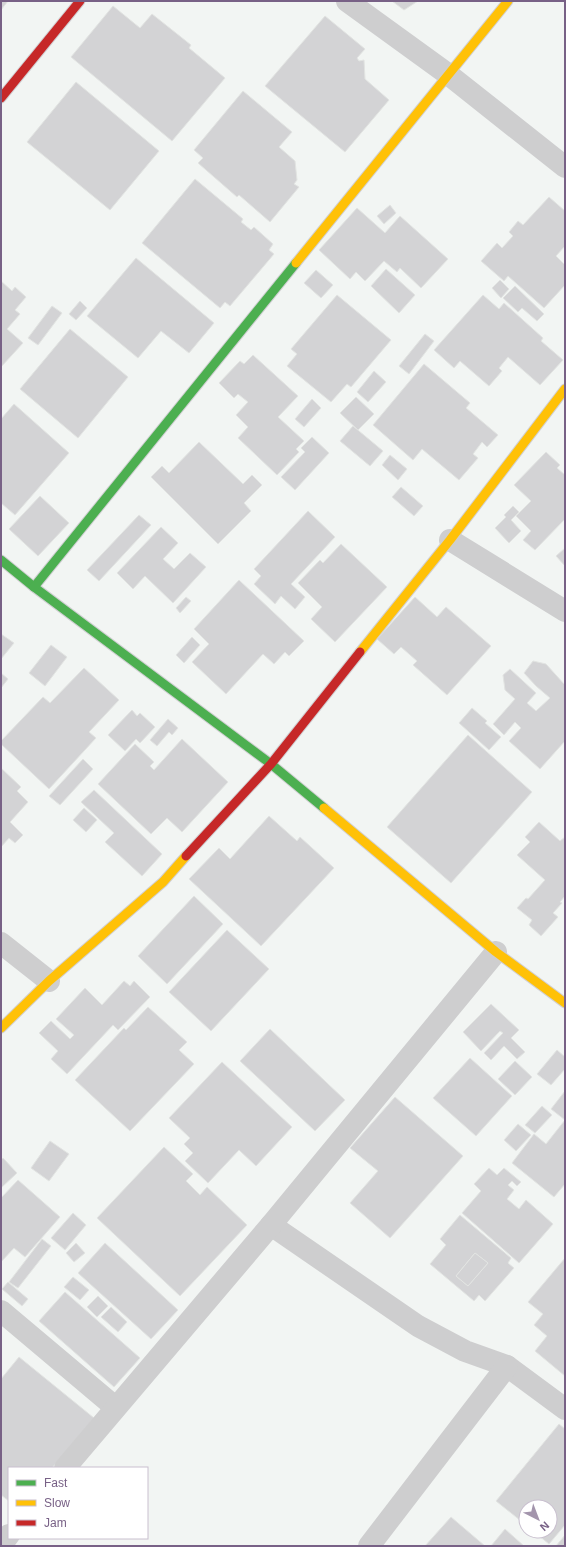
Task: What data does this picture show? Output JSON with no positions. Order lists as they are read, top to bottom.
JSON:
{
  "legend": ["Fast", "Slow", "Jam"],
  "north": "bottom right"
}
